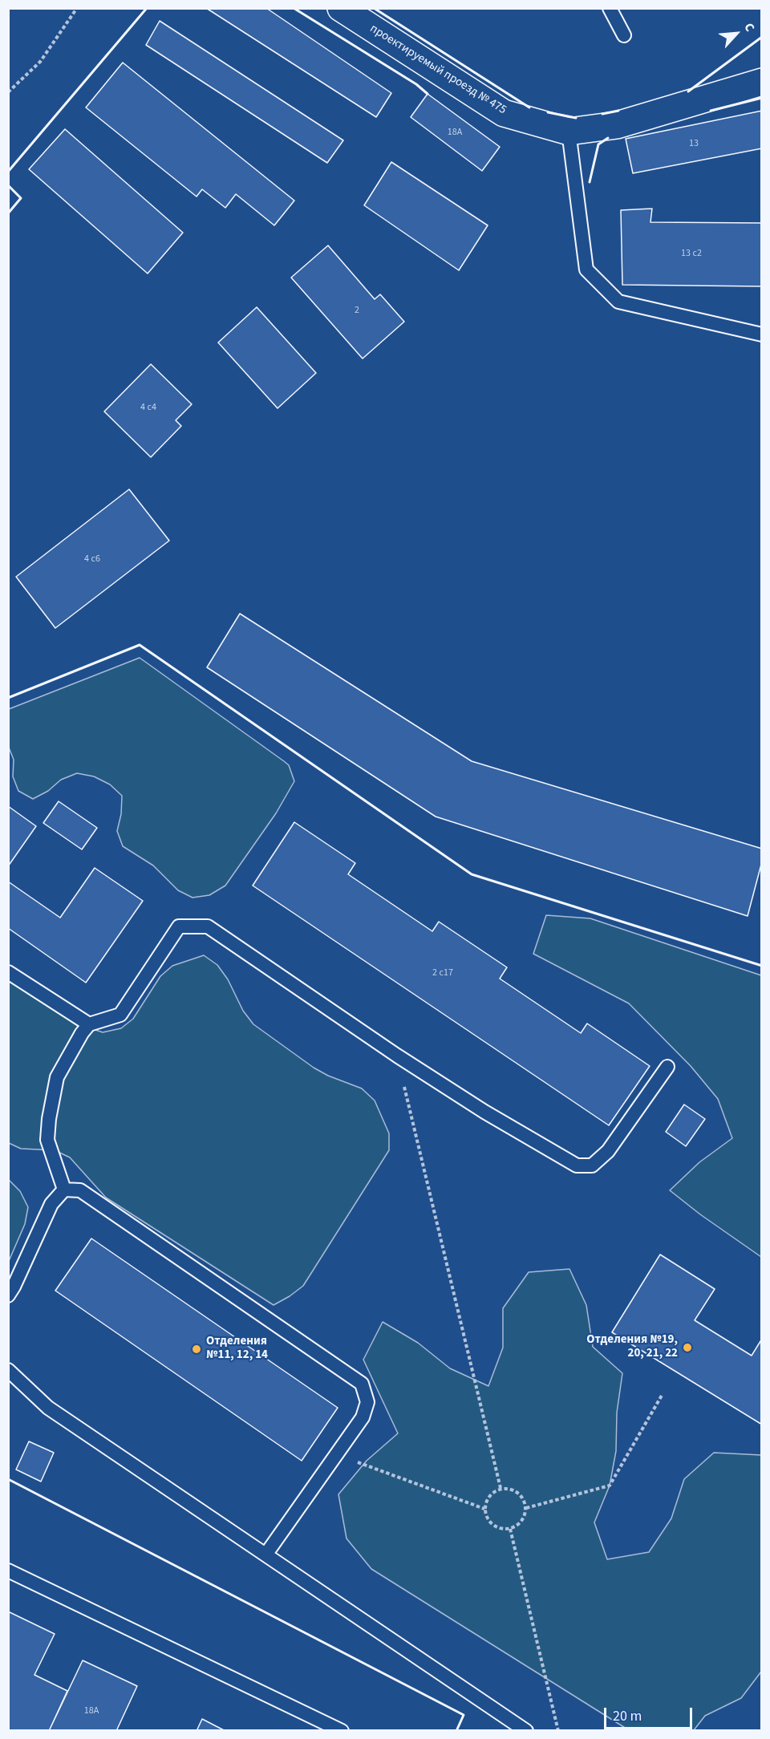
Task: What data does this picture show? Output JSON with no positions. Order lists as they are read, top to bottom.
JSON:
{
  "streets": {
    "street": ["проектируемый проезд № 475"]
  },
  "places": ["Отделения №19, 20, 21, 22", "Отделения №11, 12, 14"],
  "house_numbers": [
    "18А",
    "13",
    "13 с2",
    "2",
    "4 с4",
    "4 с6",
    "2 с17",
    "18А"
  ],
  "scale_bar": "20 m",
  "north": "top right"
}
